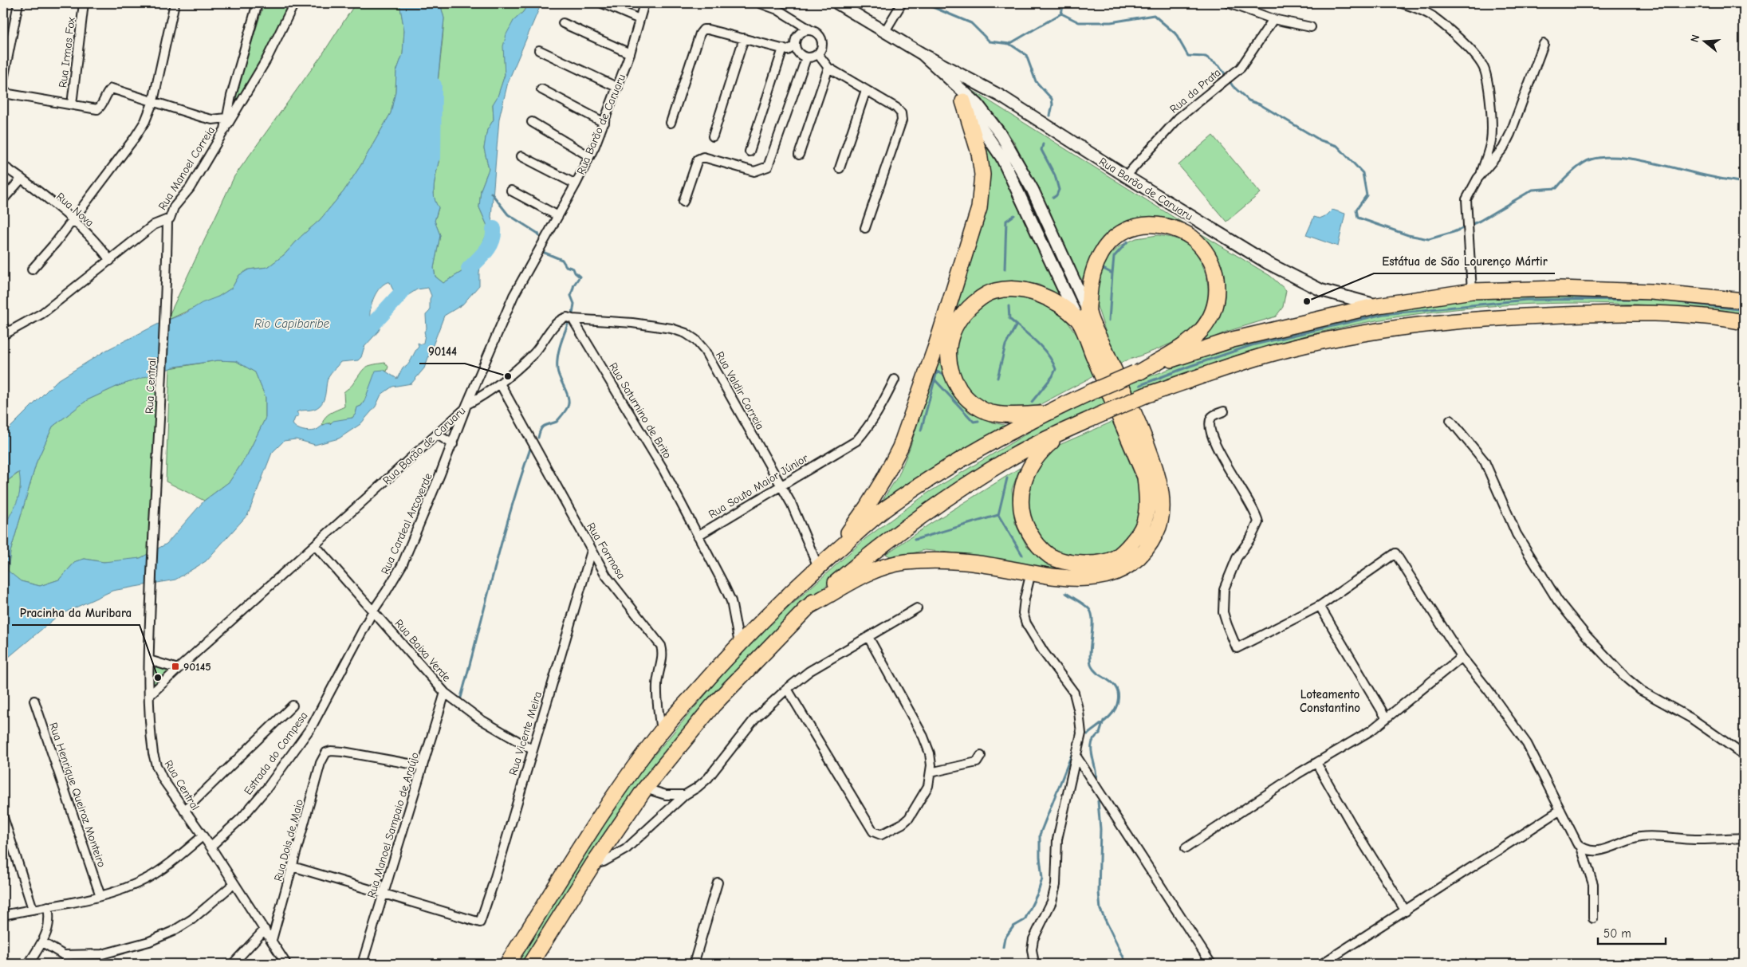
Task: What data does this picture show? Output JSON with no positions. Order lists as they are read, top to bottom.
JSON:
{
  "streets": {
    "street": [
      "Rua Irmas Fox",
      "Rua da Prata",
      "Rua Barão de Caruaru",
      "Rua Manoel Correia",
      "Rua Nova",
      "Rua Central",
      "Rua Valdir Correia",
      "Rua Saturnino de Brito",
      "Rua Souto Maior Júnior",
      "Rua Cardeal Arcoverde",
      "Rua Formosa",
      "Rua Baixa Verde",
      "Rua Vicente Meira",
      "Estrada do Compesa",
      "Rua Henrique Queiroz Monteiro",
      "Rua Manoel Sampaio de Araújo",
      "Rua Dois de Maio"
    ]
  },
  "crossings": [
    ["Rua da Prata", "Rua Barão de Caruaru"],
    ["Rua Barão de Caruaru", "Rua Central"],
    ["Rua Barão de Caruaru", "Rua Cardeal Arcoverde"],
    ["Rua Barão de Caruaru", "Rua Baixa Verde"],
    ["Rua Manoel Correia", "Rua Nova"],
    ["Rua Manoel Correia", "Rua Central"],
    ["Rua Central", "Estrada do Compesa"],
    ["Rua Central", "Rua Dois de Maio"],
    ["Rua Valdir Correia", "Rua Saturnino de Brito"],
    ["Rua Valdir Correia", "Rua Souto Maior Júnior"],
    ["Rua Saturnino de Brito", "Rua Souto Maior Júnior"],
    ["Rua Cardeal Arcoverde", "Rua Baixa Verde"],
    ["Rua Cardeal Arcoverde", "Estrada do Compesa"],
    ["Rua Formosa", "Rua Vicente Meira"],
    ["Rua Baixa Verde", "Rua Vicente Meira"],
    ["Rua Baixa Verde", "Rua Manoel Sampaio de Araújo"],
    ["Rua Vicente Meira", "Rua Manoel Sampaio de Araújo"],
    ["Rua Manoel Sampaio de Araújo", "Rua Dois de Maio"]
  ],
  "districts": ["Loteamento Constantino"],
  "water": ["Rio Capibaribe"],
  "places": {
    "other": ["Estátua de São Lourenço Mártir", "90144", "Pracinha da Muribara"],
    "transit": ["90145"]
  },
  "scale_bar": "50 m",
  "north": "left"
}
